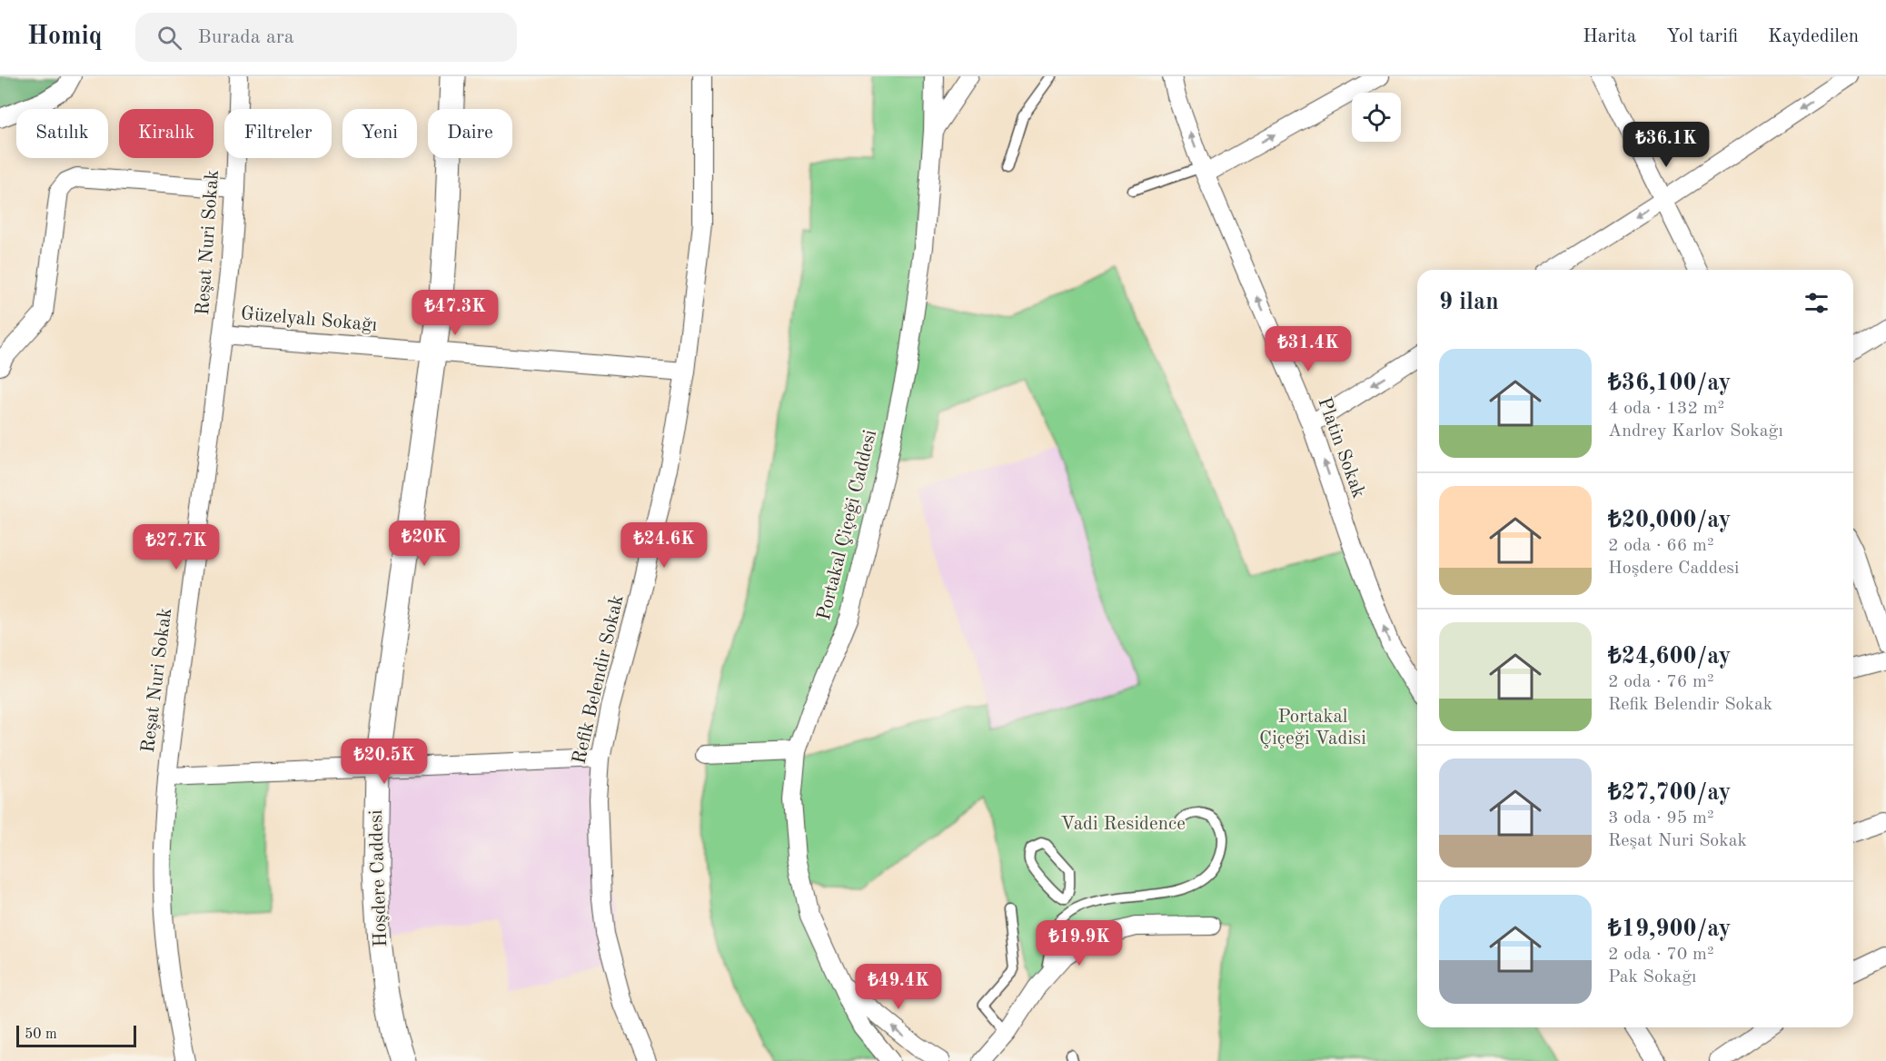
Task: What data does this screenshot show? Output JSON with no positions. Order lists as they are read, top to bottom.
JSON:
{
  "streets": {
    "main road": ["Hoşdere Caddesi"],
    "street": [
      "Reşat Nuri Sokak",
      "Güzelyalı Sokağı",
      "Platin Sokak",
      "Portakal Çiçeği Caddesi",
      "Refik Belendir Sokak"
    ]
  },
  "crossings": [
    ["Reşat Nuri Sokak", "Güzelyalı Sokağı"],
    ["Güzelyalı Sokağı", "Refik Belendir Sokak"],
    ["Güzelyalı Sokağı", "Hoşdere Caddesi"]
  ],
  "one_way": ["Platin Sokak"],
  "parks": ["Portakal Çiçeği Vadisi", "Vadi Residence"],
  "scale_bar": "50 m",
  "page": {
    "header": "Homiq",
    "search": "Burada ara",
    "nav": ["Harita", "Yol tarifi", "Kaydedilen"],
    "chip": [
      "Satılık",
      "Kiralık",
      "Filtreler",
      "Yeni",
      "Daire"
    ],
    "price": [
      "₺36.1K",
      "₺47.3K",
      "₺31.4K",
      "₺20K",
      "₺24.6K",
      "₺27.7K",
      "₺20.5K",
      "₺19.9K",
      "₺49.4K"
    ],
    "heading": "9 ilan",
    "list": [
      {
        "name": "₺36,100/ay",
        "note": "4 oda · 132 m² · Andrey Karlov Sokağı"
      },
      {
        "name": "₺20,000/ay",
        "note": "2 oda · 66 m² · Hoşdere Caddesi"
      },
      {
        "name": "₺24,600/ay",
        "note": "2 oda · 76 m² · Refik Belendir Sokak"
      },
      {
        "name": "₺27,700/ay",
        "note": "3 oda · 95 m² · Reşat Nuri Sokak"
      },
      {
        "name": "₺19,900/ay",
        "note": "2 oda · 70 m² · Pak Sokağı"
      }
    ],
    "scale": "50 m"
  }
}
